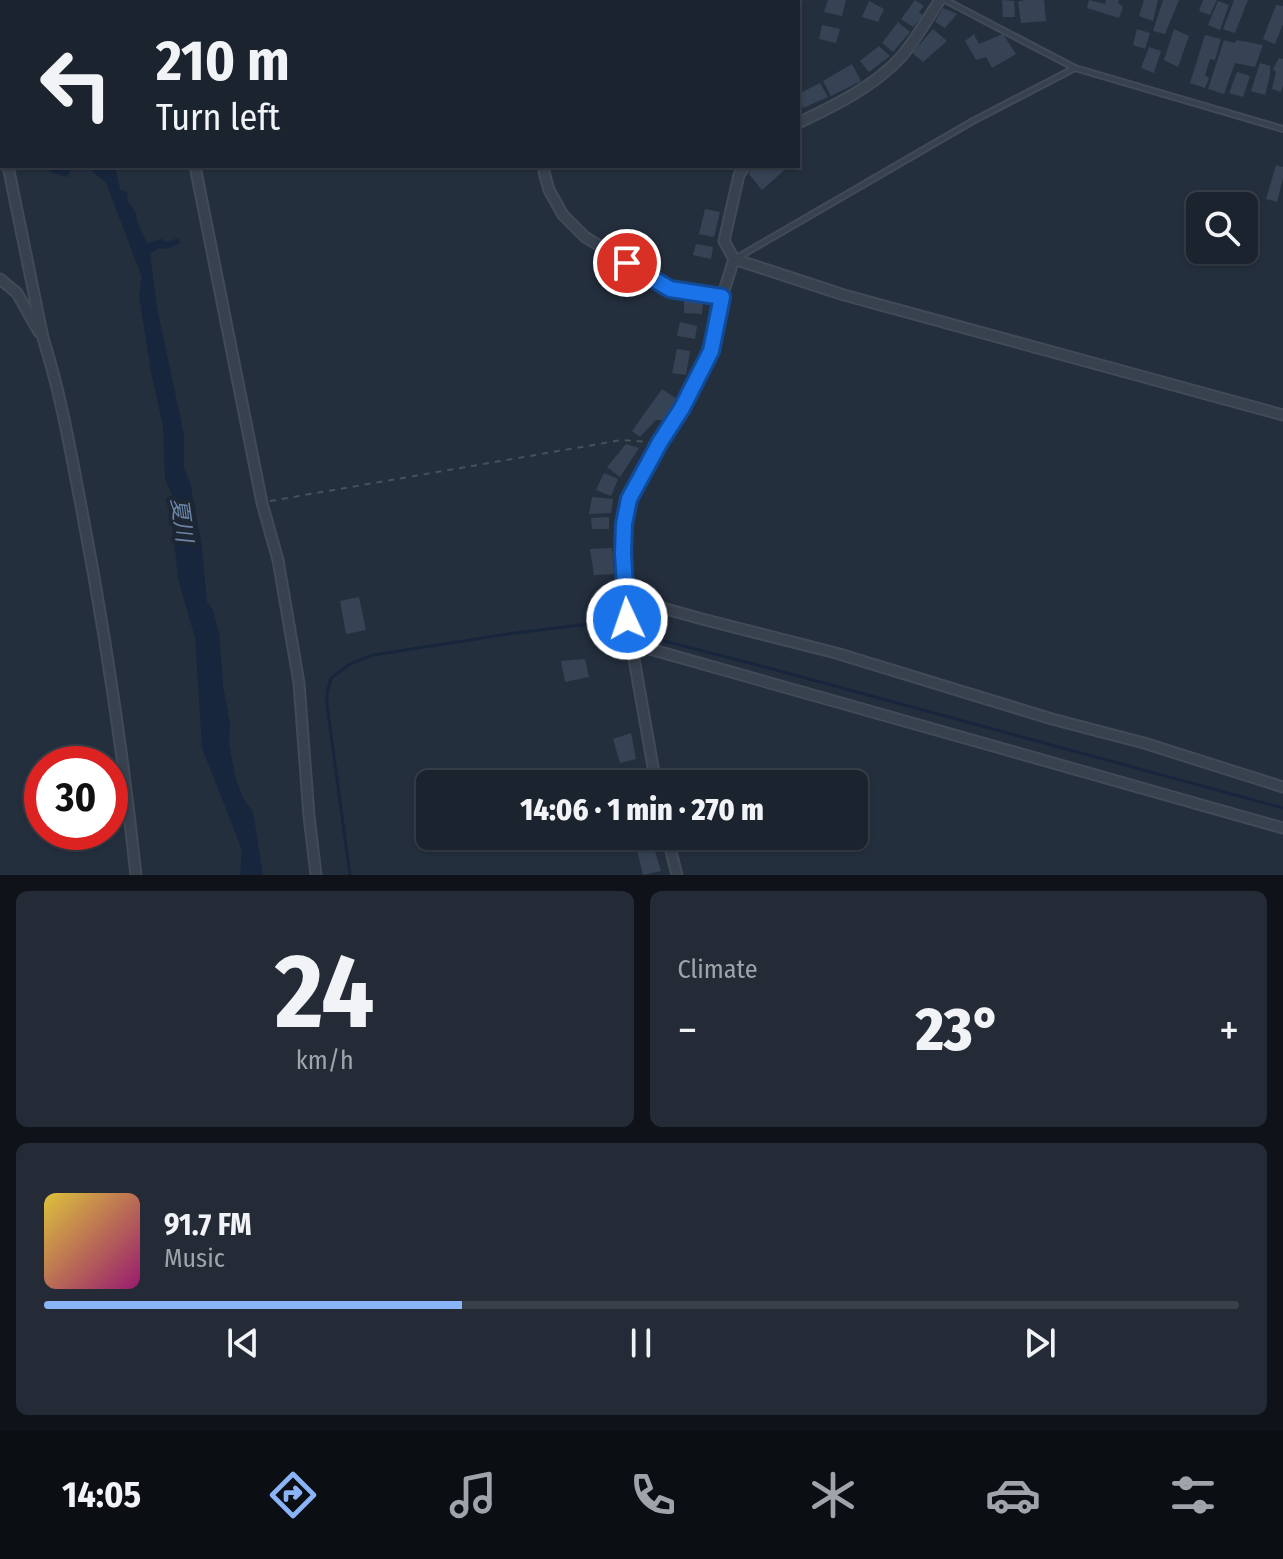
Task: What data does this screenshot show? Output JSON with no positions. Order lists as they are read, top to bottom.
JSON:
{
  "water": ["夏川"],
  "page": {
    "turn": ["210 m", "Turn left"],
    "limit": "30",
    "trip": "14:06 · 1 min · 270 m",
    "tile": [
      ["24", "km/h"],
      "Climate"
    ],
    "heat": ["−", "23°", "+"],
    "song": ["91.7 FM", "Music"],
    "tabs": "14:05"
  }
}
